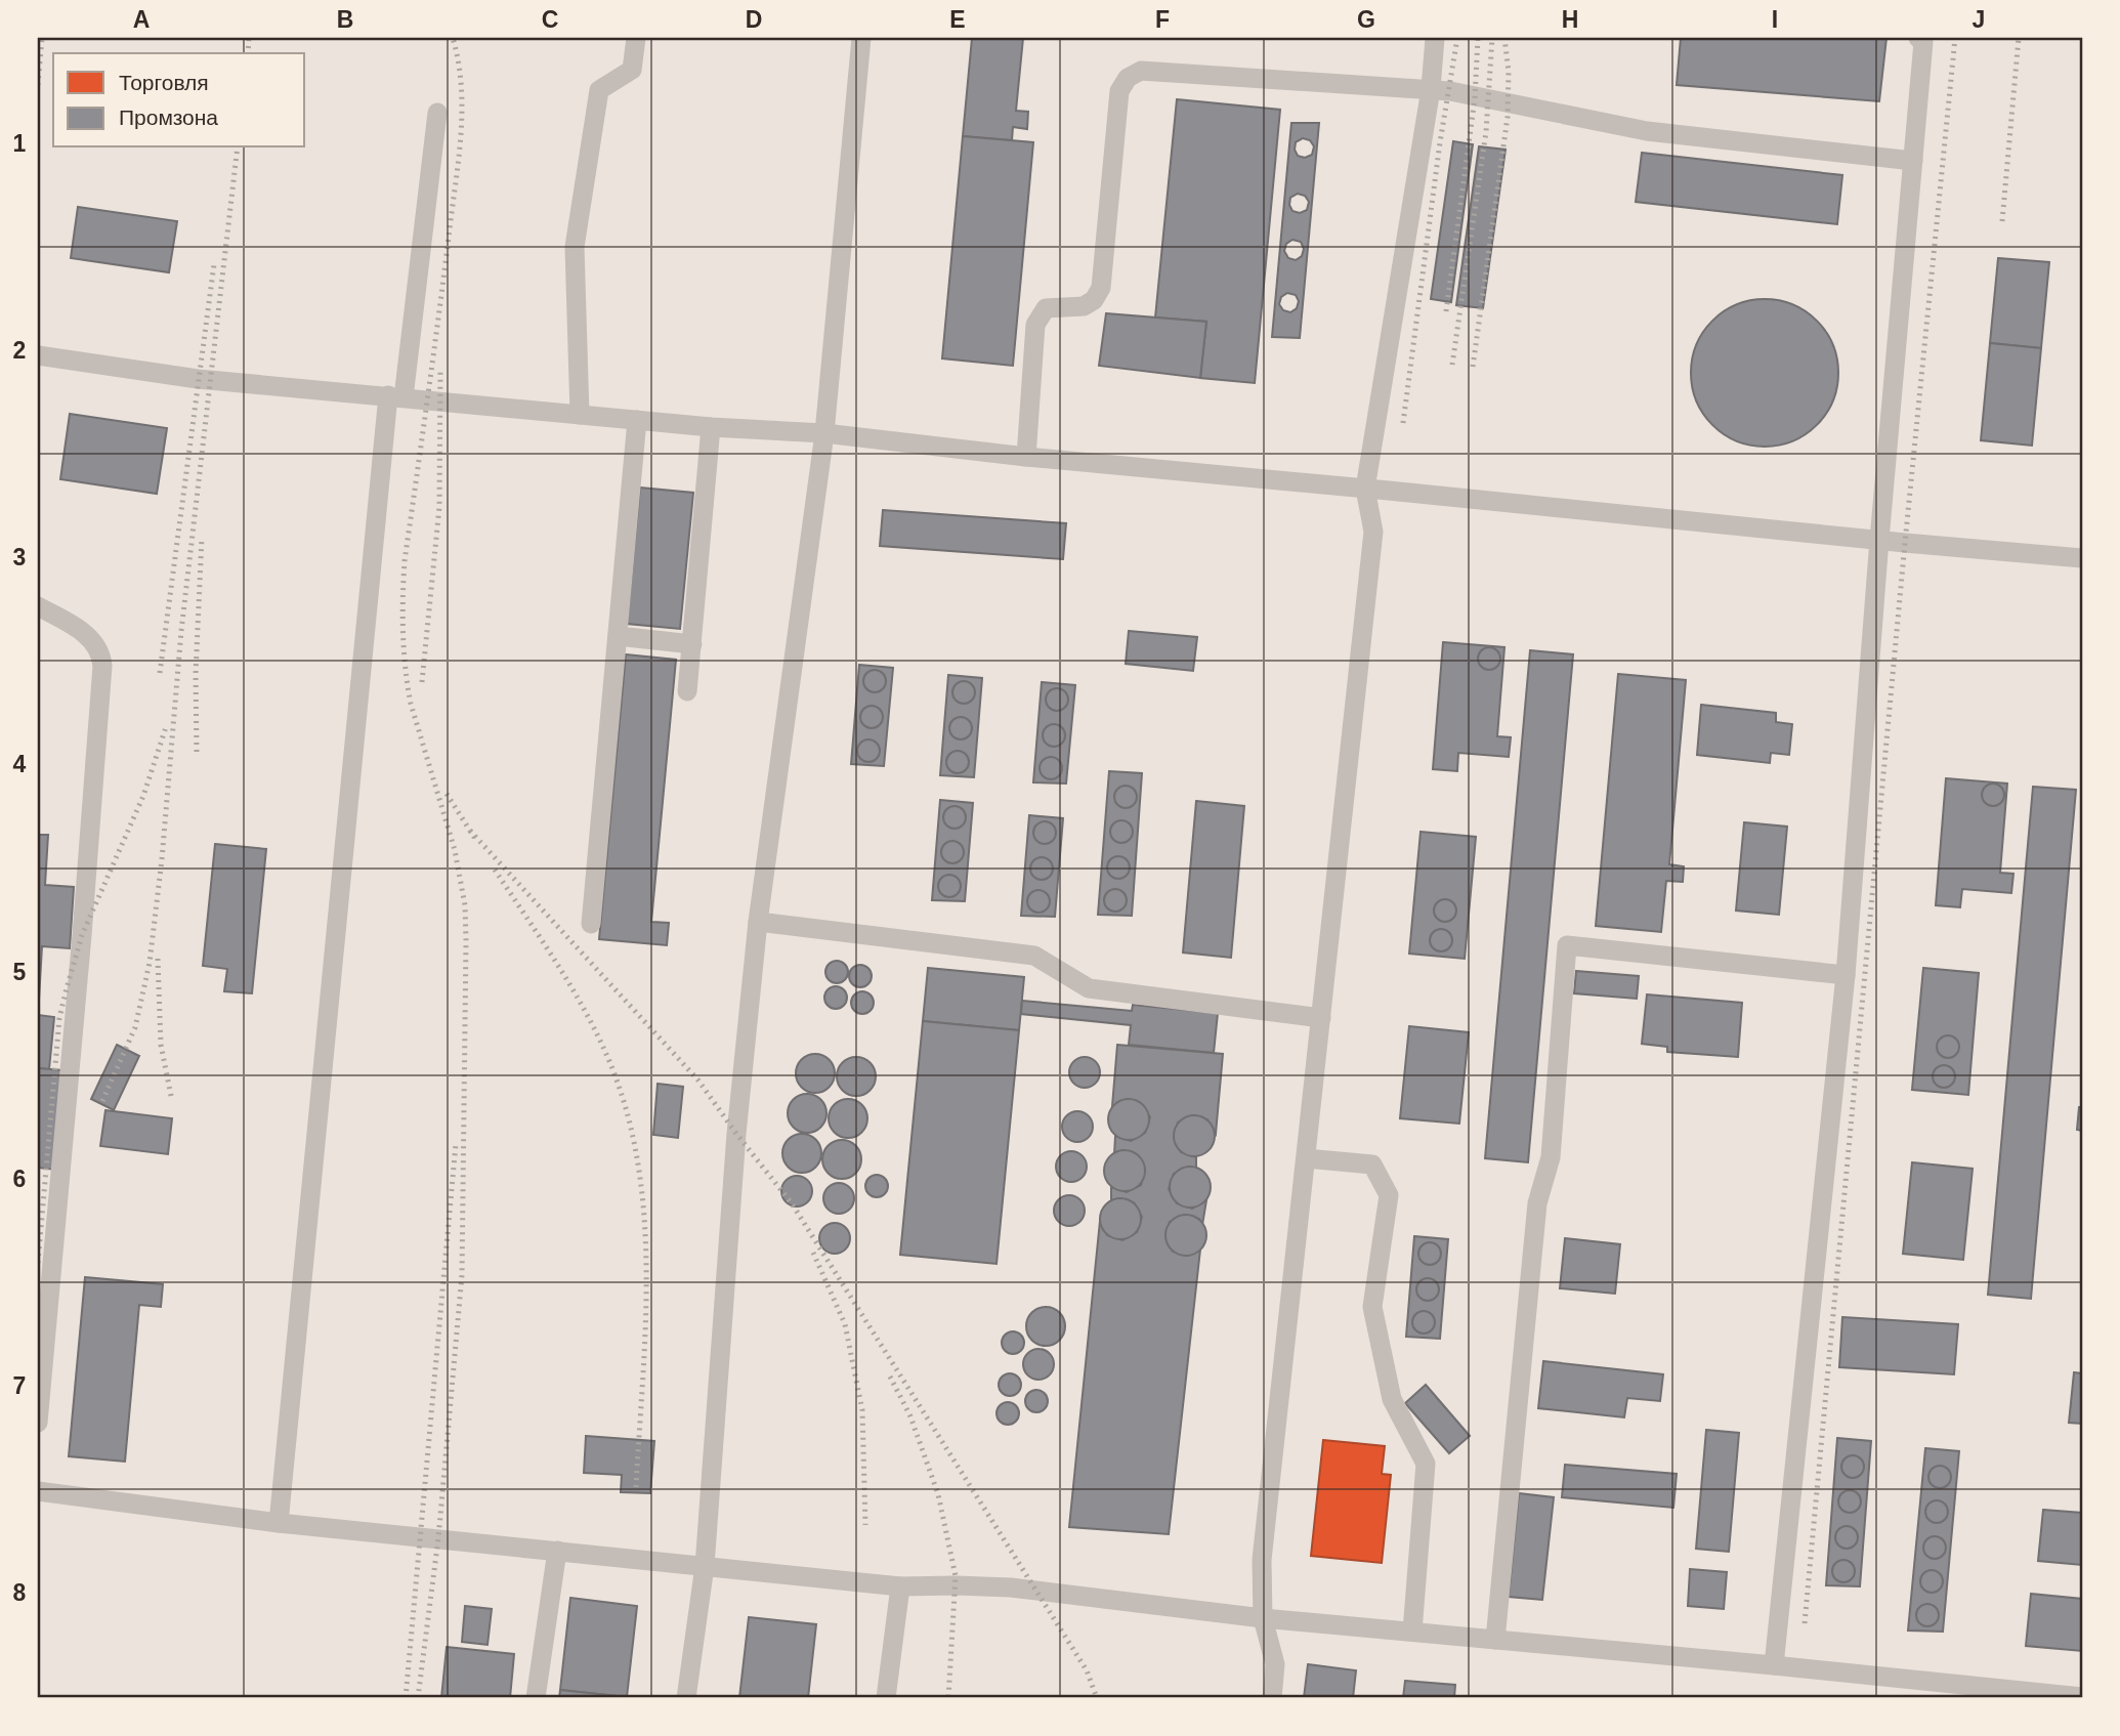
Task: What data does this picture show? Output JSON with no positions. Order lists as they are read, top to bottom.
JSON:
{
  "legend": ["Торговля", "Промзона"],
  "grid": {
    "columns": [
      "A",
      "B",
      "C",
      "D",
      "E",
      "F",
      "G",
      "H",
      "I",
      "J"
    ],
    "rows": [
      "1",
      "2",
      "3",
      "4",
      "5",
      "6",
      "7",
      "8"
    ]
  }
}
